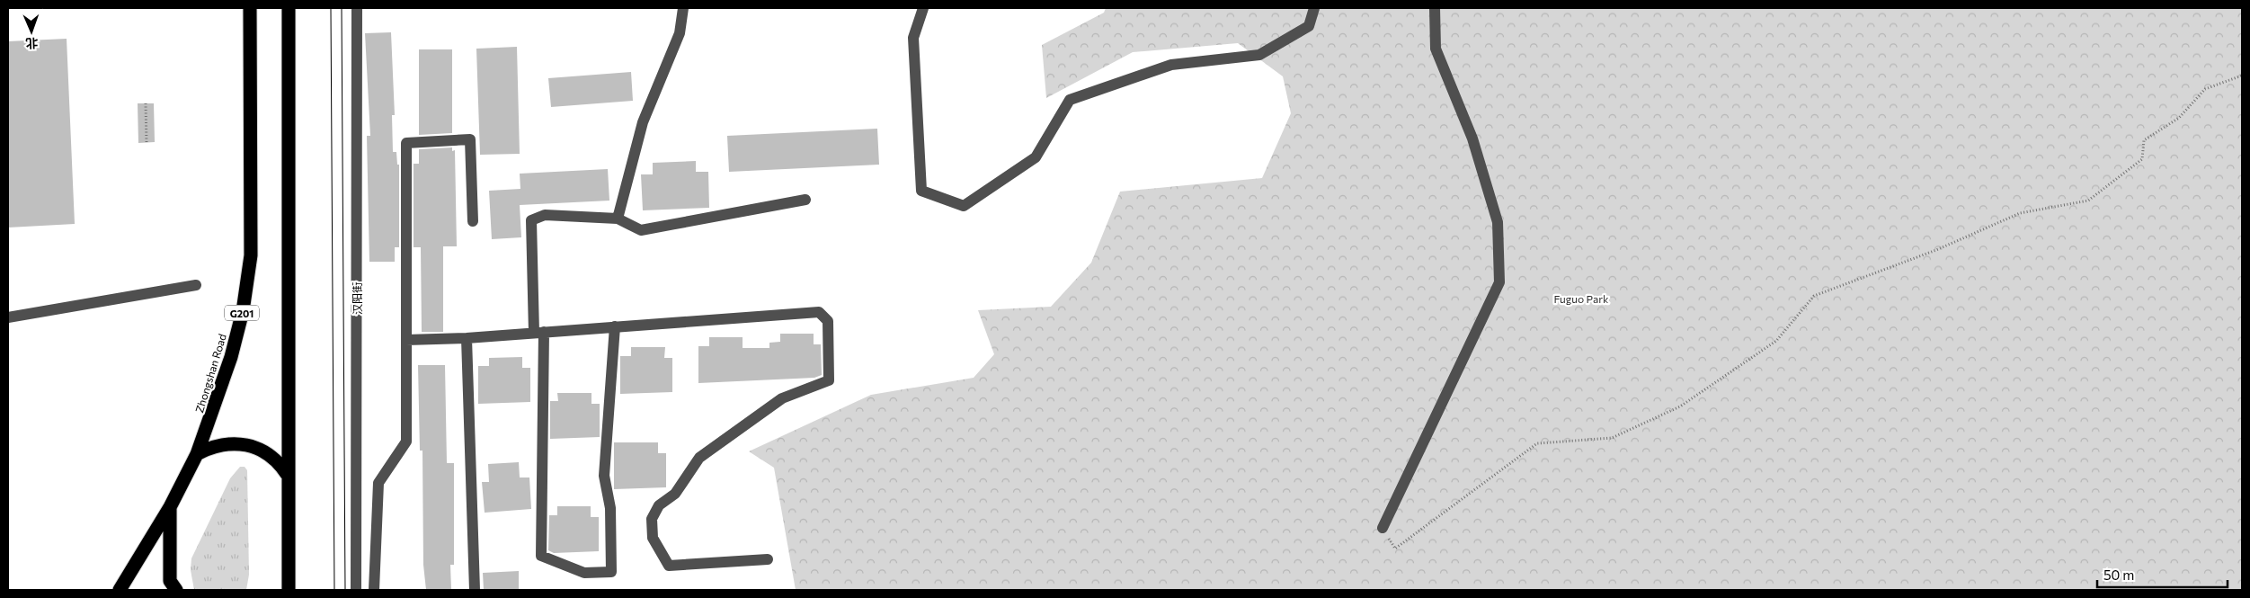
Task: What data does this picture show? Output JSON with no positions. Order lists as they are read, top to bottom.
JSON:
{
  "streets": {
    "highway": ["G201", "Zhongshan Road"],
    "street": ["汉阳街"]
  },
  "parks": ["Fuguo Park"],
  "scale_bar": "50 m",
  "north": "bottom"
}
